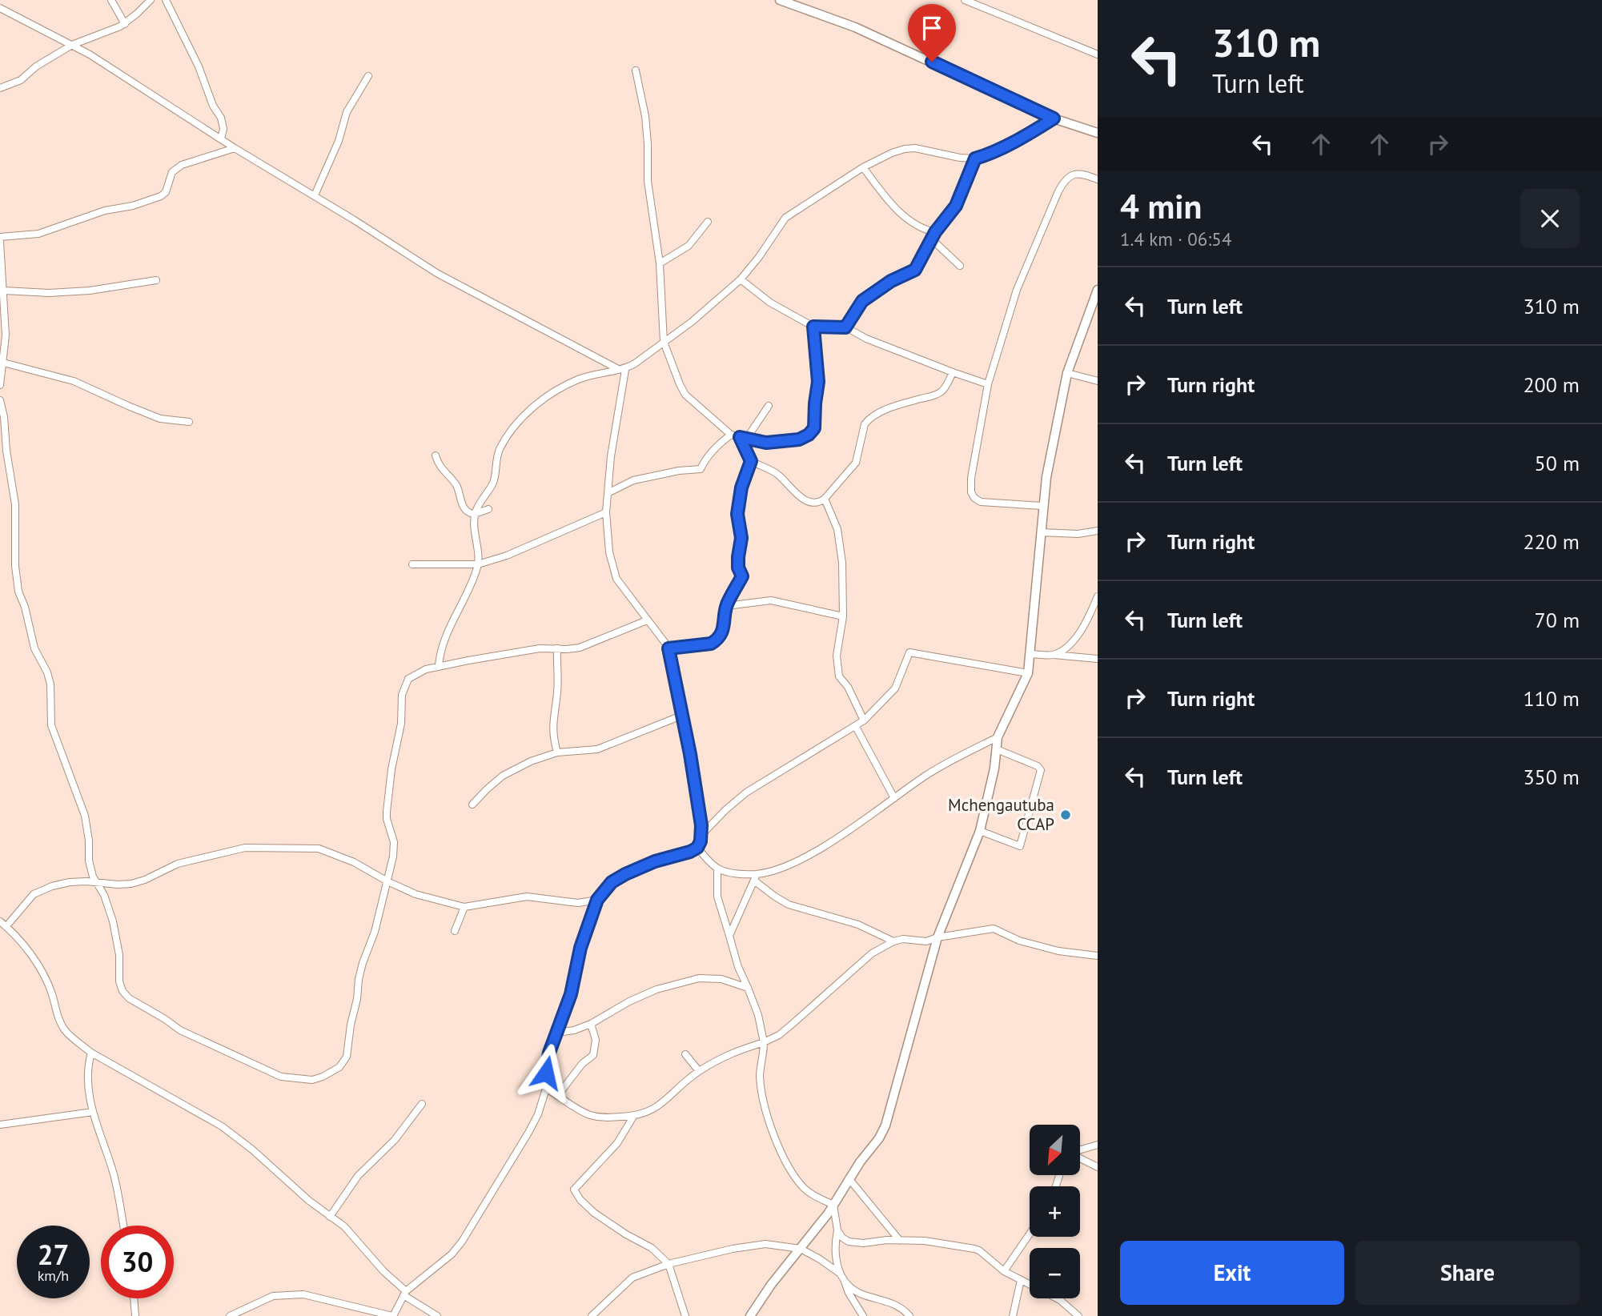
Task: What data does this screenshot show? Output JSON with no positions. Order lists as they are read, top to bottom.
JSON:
{
  "places": ["Mchengautuba CCAP"],
  "north": "bottom left",
  "page": {
    "turn": ["310 m", "Turn left"],
    "heading": ["4 min", "1.4 km · 06:54"],
    "list": [
      {
        "name": "Turn left",
        "value": "310 m"
      },
      {
        "name": "Turn right",
        "value": "200 m"
      },
      {
        "name": "Turn left",
        "value": "50 m"
      },
      {
        "name": "Turn right",
        "value": "220 m"
      },
      {
        "name": "Turn left",
        "value": "70 m"
      },
      {
        "name": "Turn right",
        "value": "110 m"
      },
      {
        "name": "Turn left",
        "value": "350 m"
      }
    ],
    "map_buttons": ["+", "−"],
    "speed": "27 km/h",
    "limit": "30",
    "buttons": ["Exit", "Share"]
  }
}
